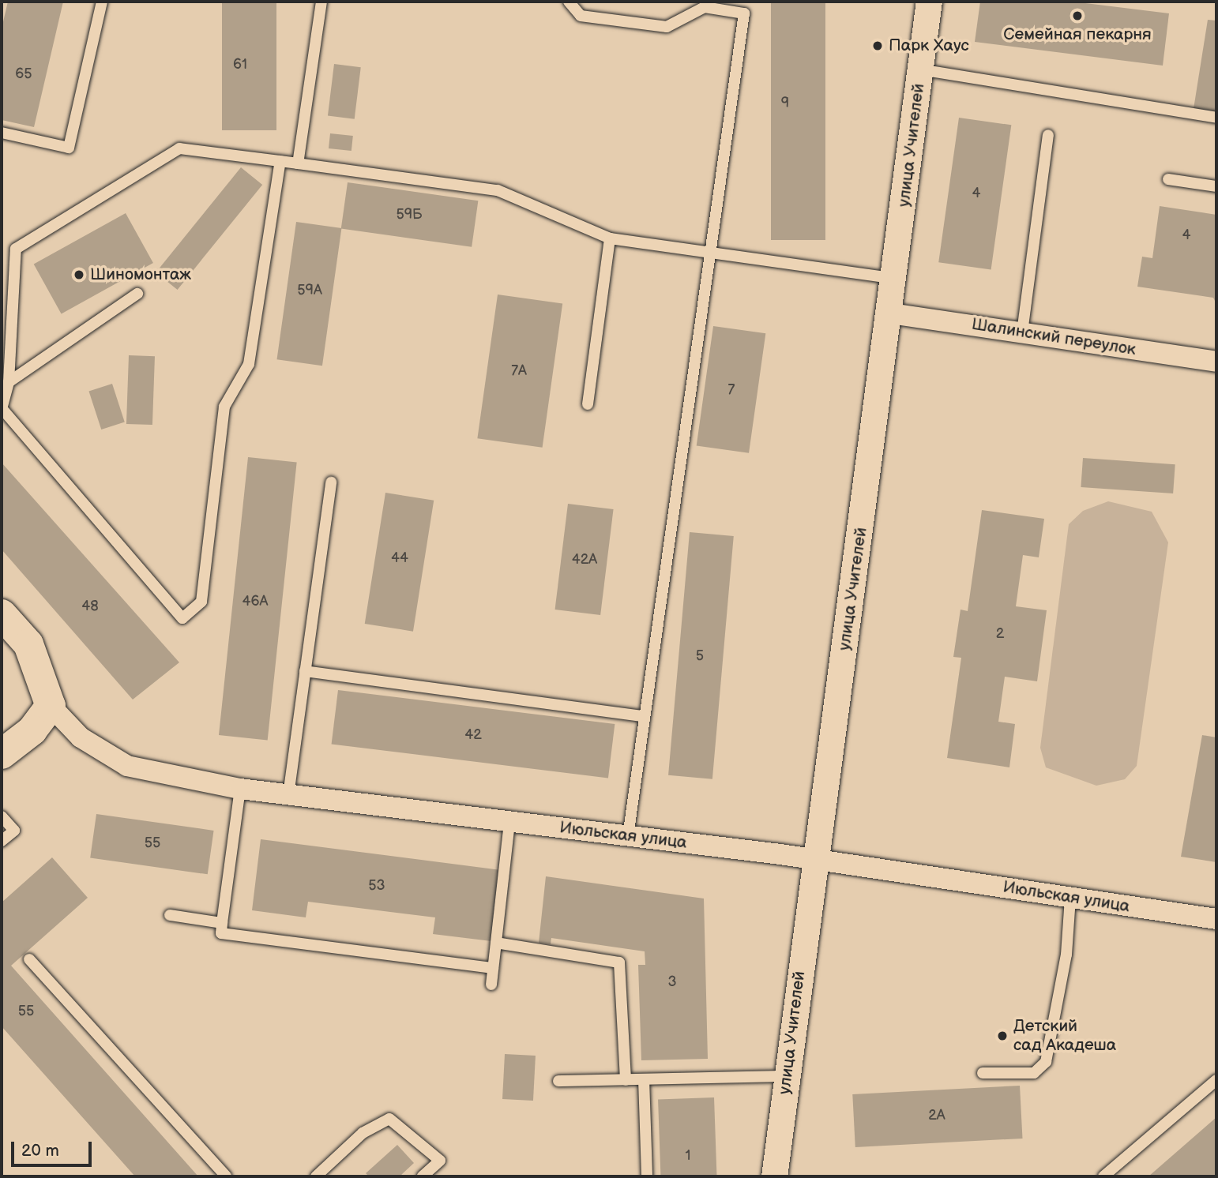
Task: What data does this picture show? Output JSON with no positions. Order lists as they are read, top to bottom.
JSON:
{
  "streets": {
    "street": ["улица Учителей", "Шалинский переулок", "Июльская улица"]
  },
  "crossings": [
    ["улица Учителей", "Шалинский переулок"],
    ["улица Учителей", "Июльская улица"]
  ],
  "places": [
    "Семейная пекарня",
    "Парк Хаус",
    "Шиномонтаж",
    "Детский сад Акадеша"
  ],
  "house_numbers": [
    "61",
    "65",
    "9",
    "4",
    "59Б",
    "4",
    "59А",
    "7А",
    "7",
    "44",
    "42А",
    "46А",
    "48",
    "2",
    "5",
    "42",
    "55",
    "53",
    "3",
    "55",
    "2А",
    "1"
  ],
  "scale_bar": "20 m"
}
